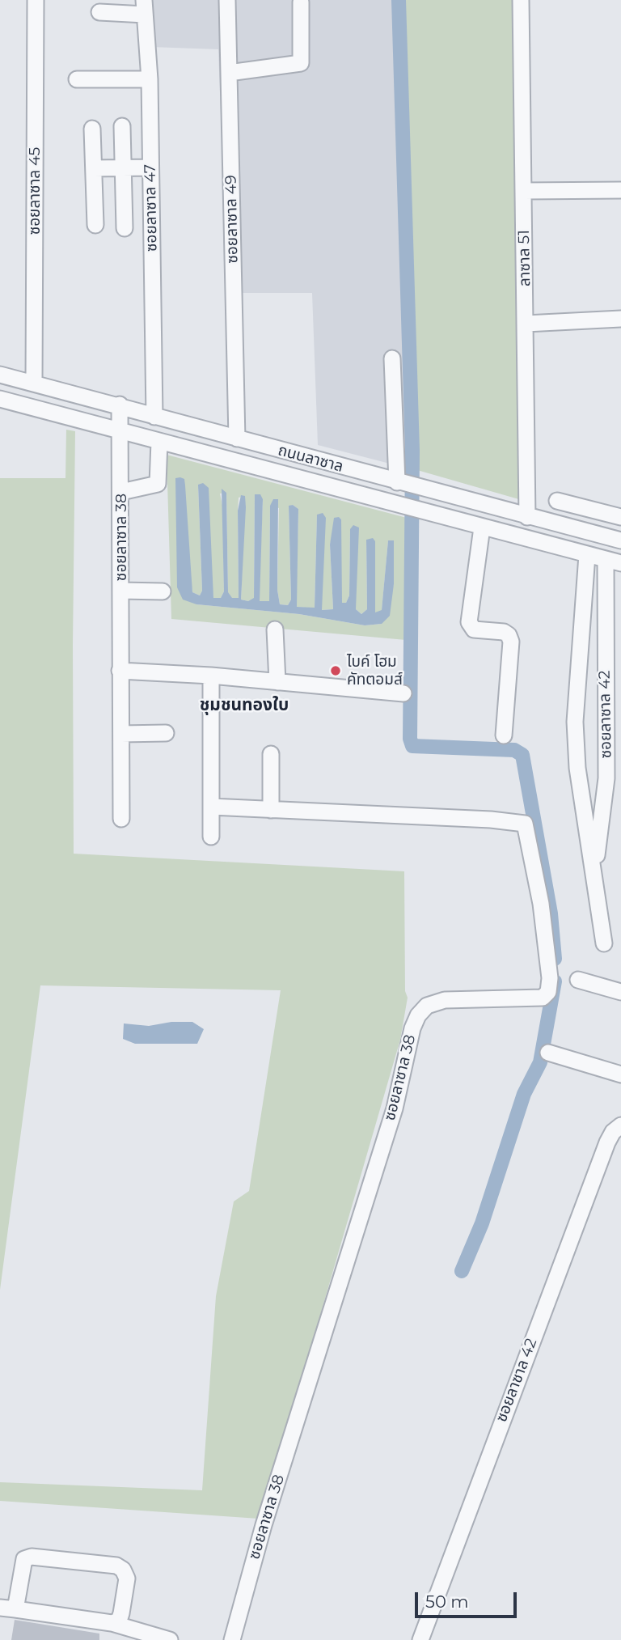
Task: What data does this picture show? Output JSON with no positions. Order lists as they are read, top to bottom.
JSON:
{
  "streets": {
    "street": [
      "ซอยลาซาล 45",
      "ซอยลาซาล 47",
      "ซอยลาซาล 49",
      "ลาซาล 51",
      "ถนนลาซาล",
      "ซอยลาซาล 38",
      "ซอยลาซาล 42"
    ]
  },
  "crossings": [
    ["ซอยลาซาล 45", "ถนนลาซาล"],
    ["ซอยลาซาล 47", "ถนนลาซาล"],
    ["ซอยลาซาล 49", "ถนนลาซาล"],
    ["ลาซาล 51", "ถนนลาซาล"],
    ["ถนนลาซาล", "ซอยลาซาล 38"],
    ["ถนนลาซาล", "ซอยลาซาล 42"]
  ],
  "districts": ["ชุมชนทองใบ"],
  "places": ["ไบค์ โฮม คัทตอมส์"],
  "scale_bar": "50 m"
}
